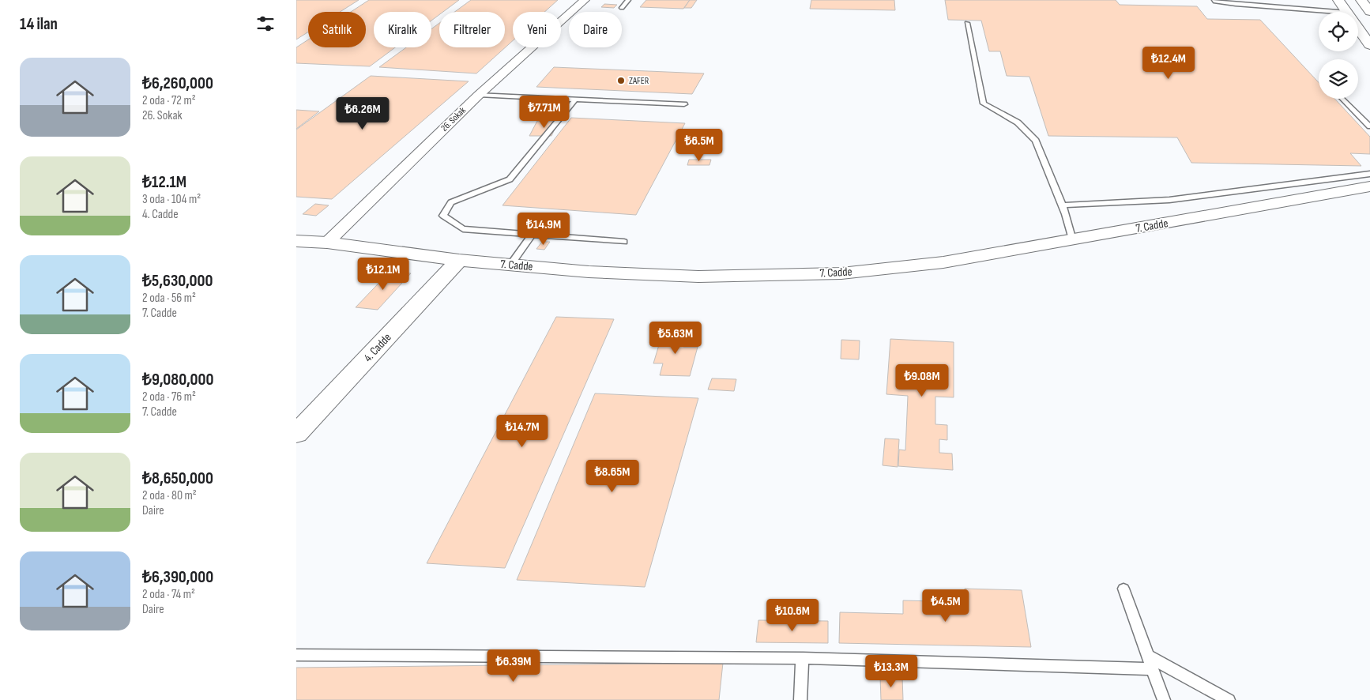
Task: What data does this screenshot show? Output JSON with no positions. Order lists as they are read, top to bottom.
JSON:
{
  "streets": {
    "street": ["26. Sokak", "7. Cadde", "4. Cadde"]
  },
  "crossings": [
    ["26. Sokak", "7. Cadde"],
    ["7. Cadde", "4. Cadde"]
  ],
  "places": ["ZAFER"],
  "page": {
    "heading": "14 ilan",
    "chip": [
      "Satılık",
      "Kiralık",
      "Filtreler",
      "Yeni",
      "Daire"
    ],
    "price": [
      "₺12.4M",
      "₺7.71M",
      "₺6.26M",
      "₺6.5M",
      "₺14.9M",
      "₺12.1M",
      "₺5.63M",
      "₺9.08M",
      "₺14.7M",
      "₺8.65M",
      "₺4.5M",
      "₺10.6M",
      "₺6.39M",
      "₺13.3M"
    ],
    "list": [
      {
        "name": "₺6,260,000",
        "note": "2 oda · 72 m² · 26. Sokak"
      },
      {
        "name": "₺12.1M",
        "note": "3 oda · 104 m² · 4. Cadde"
      },
      {
        "name": "₺5,630,000",
        "note": "2 oda · 56 m² · 7. Cadde"
      },
      {
        "name": "₺9,080,000",
        "note": "2 oda · 76 m² · 7. Cadde"
      },
      {
        "name": "₺8,650,000",
        "note": "2 oda · 80 m² · Daire"
      },
      {
        "name": "₺6,390,000",
        "note": "2 oda · 74 m² · Daire"
      }
    ]
  }
}
